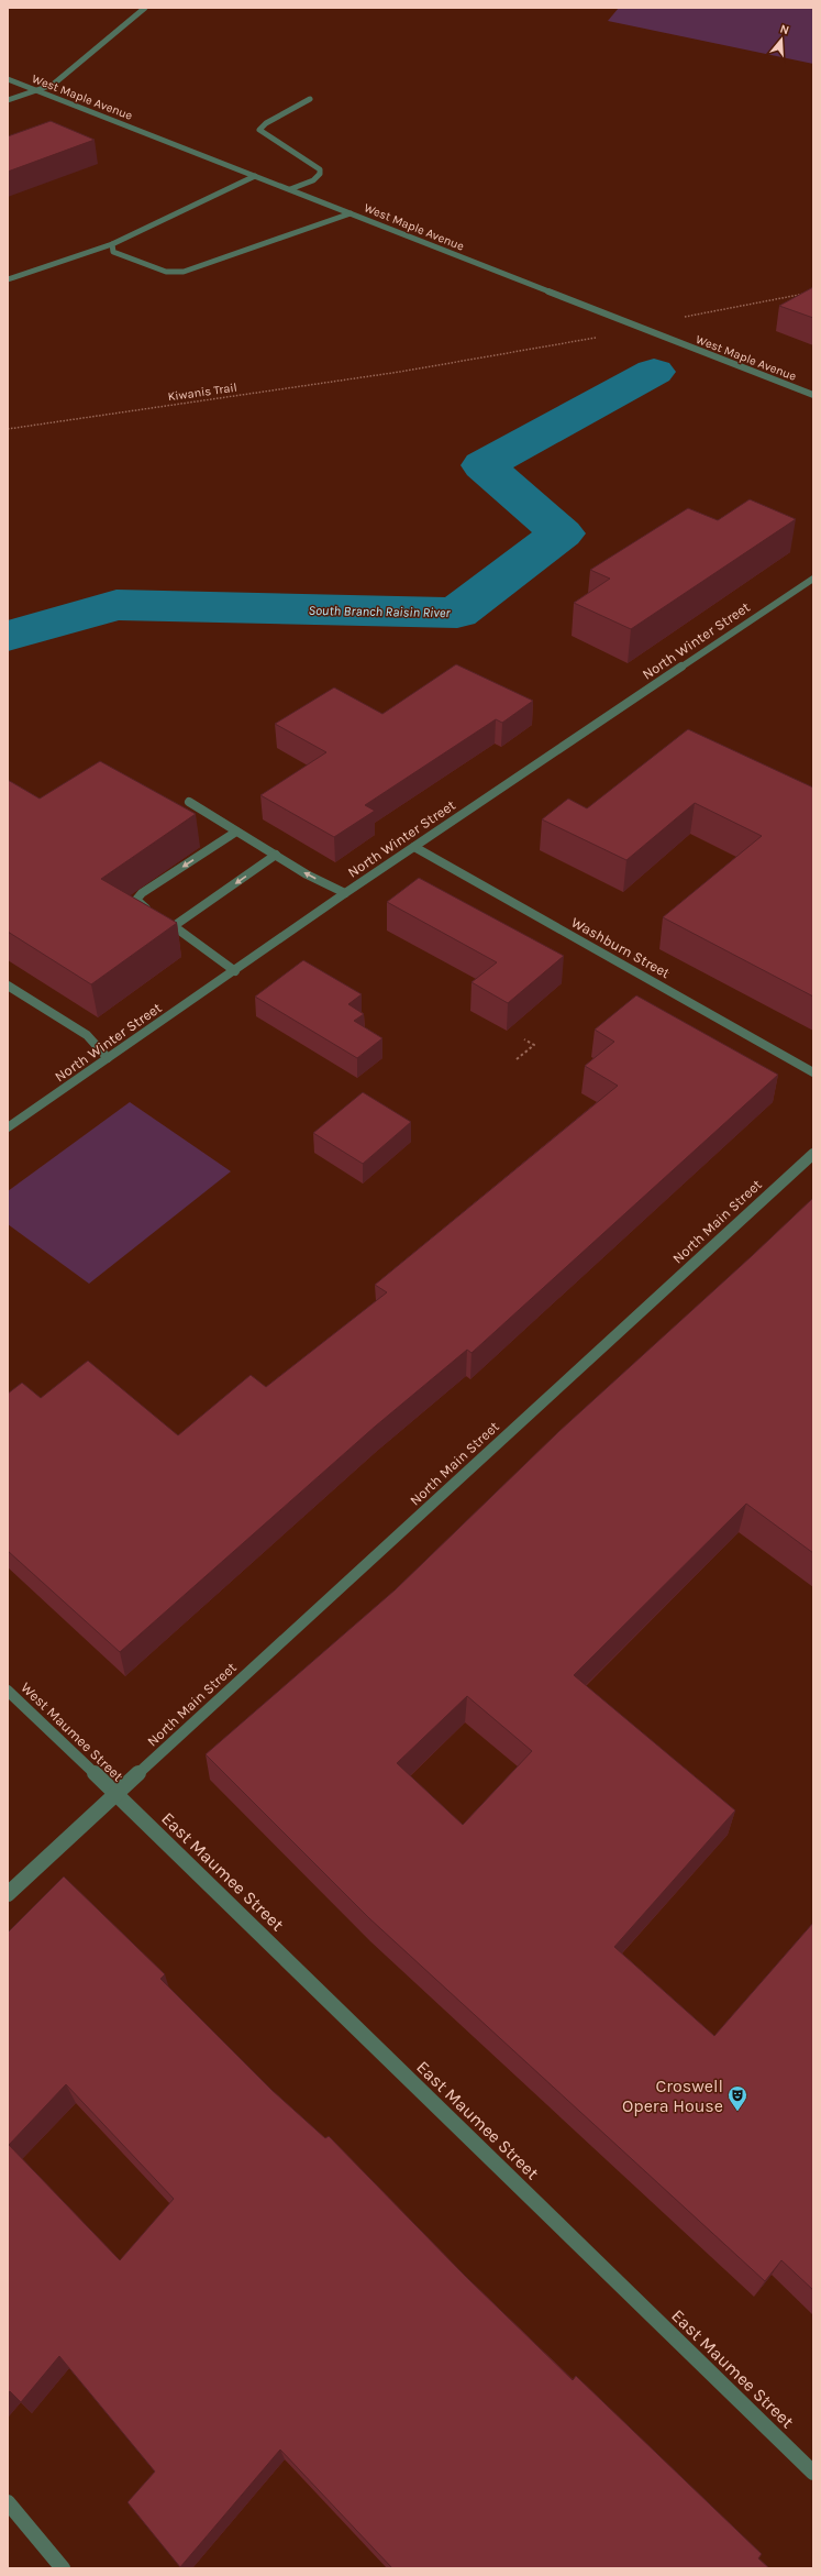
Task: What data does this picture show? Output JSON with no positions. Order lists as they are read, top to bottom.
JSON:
{
  "streets": {
    "street": [
      "West Maple Avenue",
      "North Winter Street",
      "Washburn Street",
      "North Main Street",
      "West Maumee Street",
      "East Maumee Street"
    ],
    "path": ["Kiwanis Trail"]
  },
  "crossings": [
    ["North Winter Street", "Washburn Street"],
    ["North Main Street", "West Maumee Street"],
    ["North Main Street", "East Maumee Street"],
    ["West Maumee Street", "East Maumee Street"]
  ],
  "water": ["South Branch Raisin River"],
  "places": {
    "theatre": ["Croswell Opera House"]
  },
  "north": "top"
}
